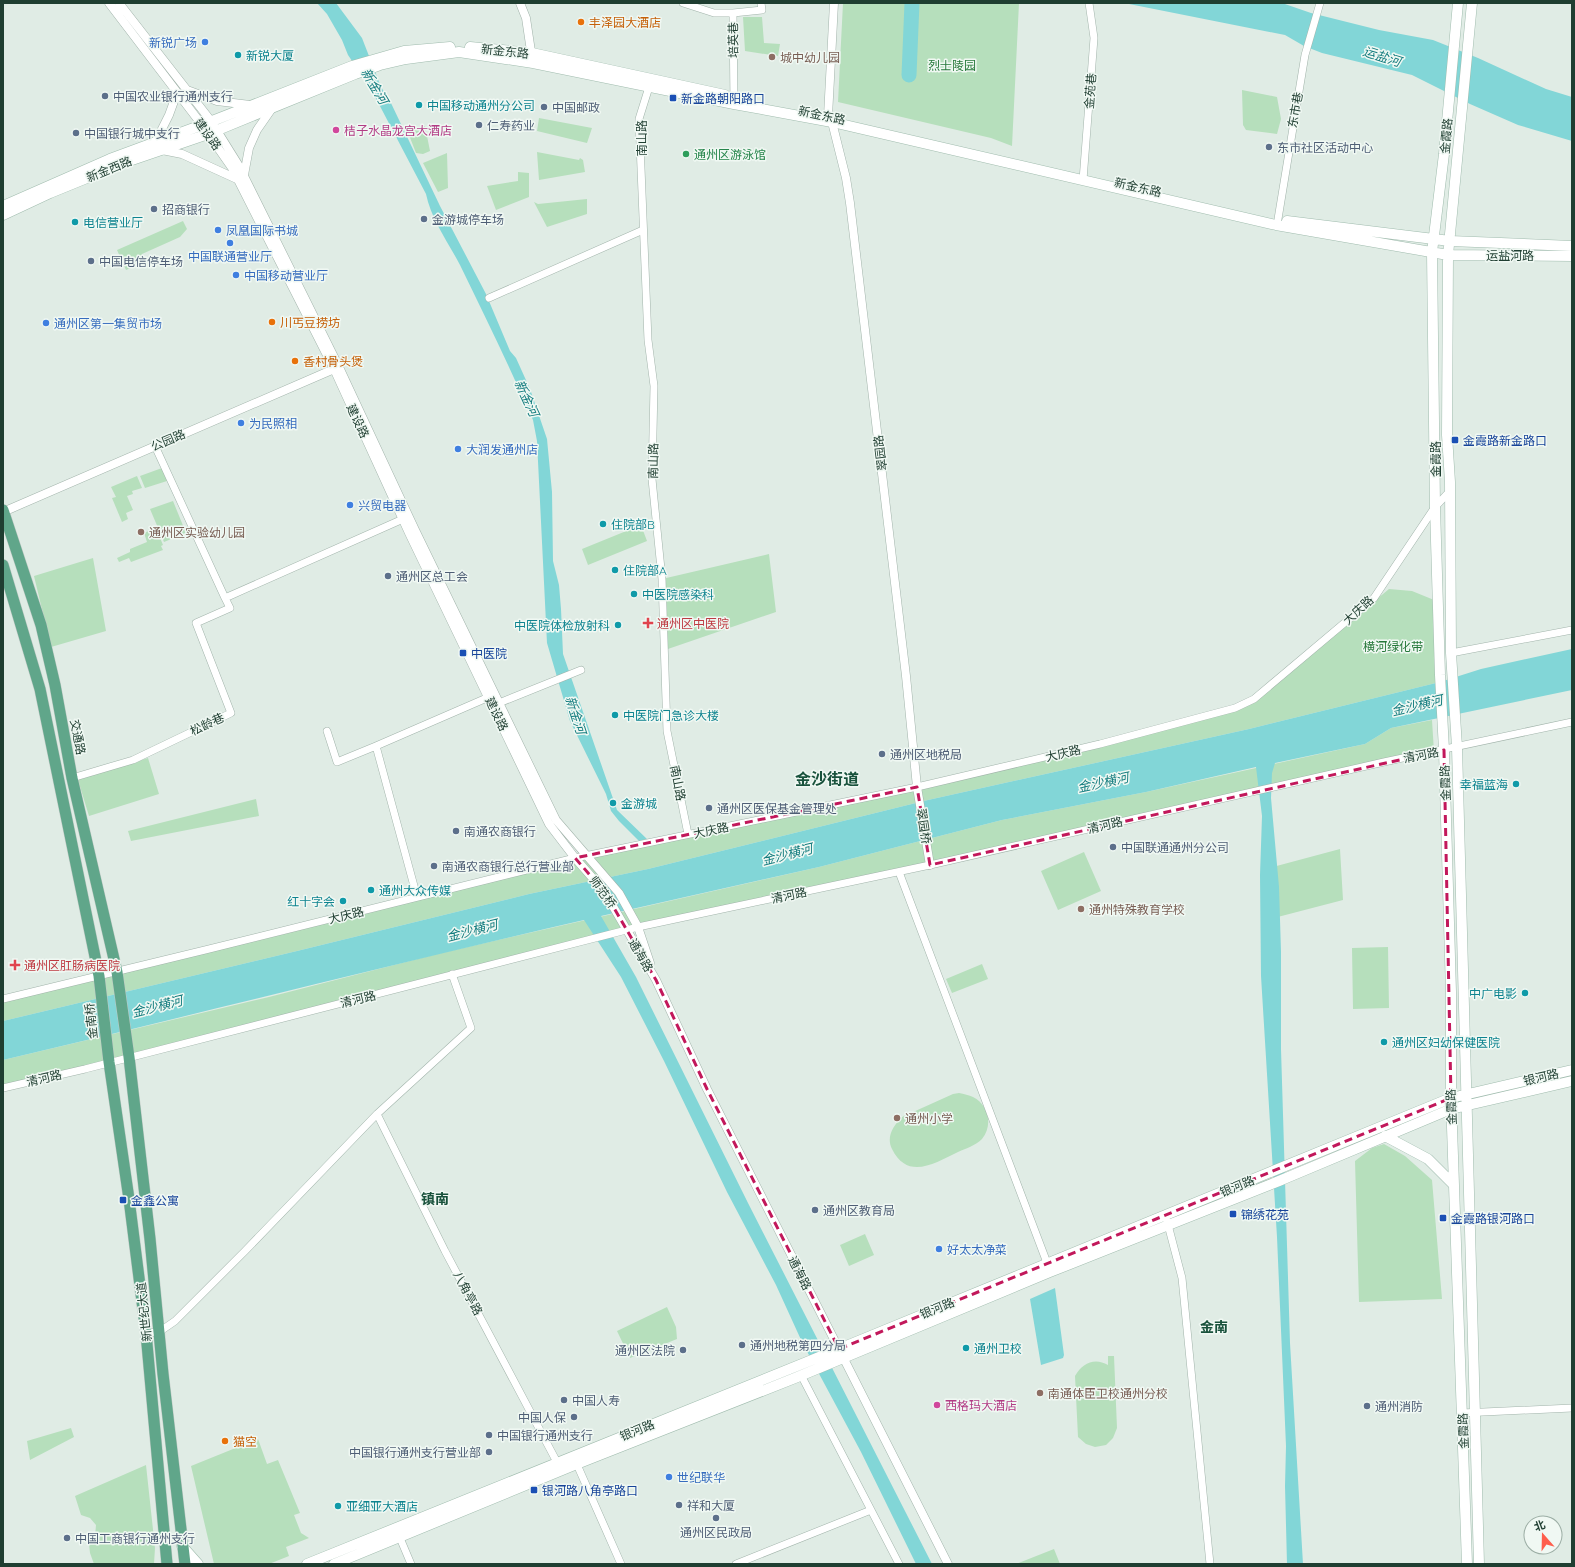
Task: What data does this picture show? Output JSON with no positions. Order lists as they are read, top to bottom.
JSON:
{
  "streets": {
    "main road": [
      "新金东路",
      "金霞路",
      "新金西路",
      "运盐河路",
      "交通路",
      "金南桥",
      "银河路",
      "新世纪大道"
    ],
    "street": [
      "培英巷",
      "金苑巷",
      "东市巷",
      "建设路",
      "南山路",
      "公园路",
      "翠园路",
      "大庆路",
      "松龄巷",
      "清河路",
      "翠园桥",
      "师范桥",
      "通海路",
      "八角亭路"
    ]
  },
  "crossings": [
    ["培英巷", "新金东路"],
    ["新金东路", "金苑巷"],
    ["新金东路", "东市巷"],
    ["新金东路", "建设路"],
    ["新金东路", "金霞路"],
    ["新金东路", "南山路"],
    ["新金东路", "新金西路"],
    ["新金东路", "运盐河路"],
    ["新金东路", "翠园路"],
    ["建设路", "新金西路"],
    ["建设路", "公园路"],
    ["建设路", "大庆路"],
    ["建设路", "师范桥"],
    ["金霞路", "运盐河路"],
    ["金霞路", "大庆路"],
    ["金霞路", "清河路"],
    ["金霞路", "银河路"],
    ["南山路", "大庆路"],
    ["公园路", "交通路"],
    ["翠园路", "大庆路"],
    ["翠园路", "翠园桥"],
    ["大庆路", "交通路"],
    ["大庆路", "翠园桥"],
    ["大庆路", "师范桥"],
    ["大庆路", "金南桥"],
    ["松龄巷", "交通路"],
    ["清河路", "翠园桥"],
    ["清河路", "师范桥"],
    ["清河路", "通海路"],
    ["清河路", "金南桥"],
    ["清河路", "新世纪大道"],
    ["师范桥", "通海路"],
    ["通海路", "银河路"],
    ["金南桥", "新世纪大道"],
    ["银河路", "八角亭路"]
  ],
  "districts": ["金沙街道", "镇南", "金南"],
  "water": ["运盐河", "新金河", "金沙横河"],
  "parks": ["烈士陵园", "横河绿化带"],
  "places": {
    "other": [
      "丰泽园大酒店",
      "新锐广场",
      "新锐大厦",
      "城中幼儿园",
      "中国农业银行通州支行",
      "中国移动通州分公司",
      "中国邮政",
      "仁寿药业",
      "桔子水晶龙宫大酒店",
      "中国银行城中支行",
      "东市社区活动中心",
      "通州区游泳馆",
      "招商银行",
      "金游城停车场",
      "电信营业厅",
      "凤凰国际书城",
      "中国联通营业厅",
      "中国电信停车场",
      "中国移动营业厅",
      "川丐豆捞坊",
      "通州区第一集贸市场",
      "香村骨头煲",
      "为民照相",
      "大润发通州店",
      "兴贸电器",
      "住院部B",
      "通州区实验幼儿园",
      "住院部A",
      "通州区总工会",
      "中医院感染科",
      "中医院体检放射科",
      "中医院门急诊大楼",
      "通州区地税局",
      "幸福蓝海",
      "金游城",
      "通州区医保基金管理处",
      "南通农商银行",
      "中国联通通州分公司",
      "南通农商银行总行营业部",
      "通州大众传媒",
      "红十字会",
      "通州特殊教育学校",
      "中广电影",
      "通州区妇幼保健医院",
      "通州小学",
      "通州区教育局",
      "好太太净菜",
      "通州地税第四分局",
      "通州卫校",
      "通州区法院",
      "南通体臣卫校通州分校",
      "中国人寿",
      "西格玛大酒店",
      "通州消防",
      "中国人保",
      "中国银行通州支行",
      "猫空",
      "中国银行通州支行营业部",
      "世纪联华",
      "祥和大厦",
      "亚细亚大酒店",
      "通州区民政局",
      "中国工商银行通州支行"
    ],
    "transit": [
      "新金路朝阳路口",
      "金霞路新金路口",
      "中医院",
      "金鑫公寓",
      "锦绣花苑",
      "金霞路银河路口",
      "银河路八角亭路口"
    ],
    "health": ["通州区中医院", "通州区肛肠病医院"]
  },
  "north": "top"
}
